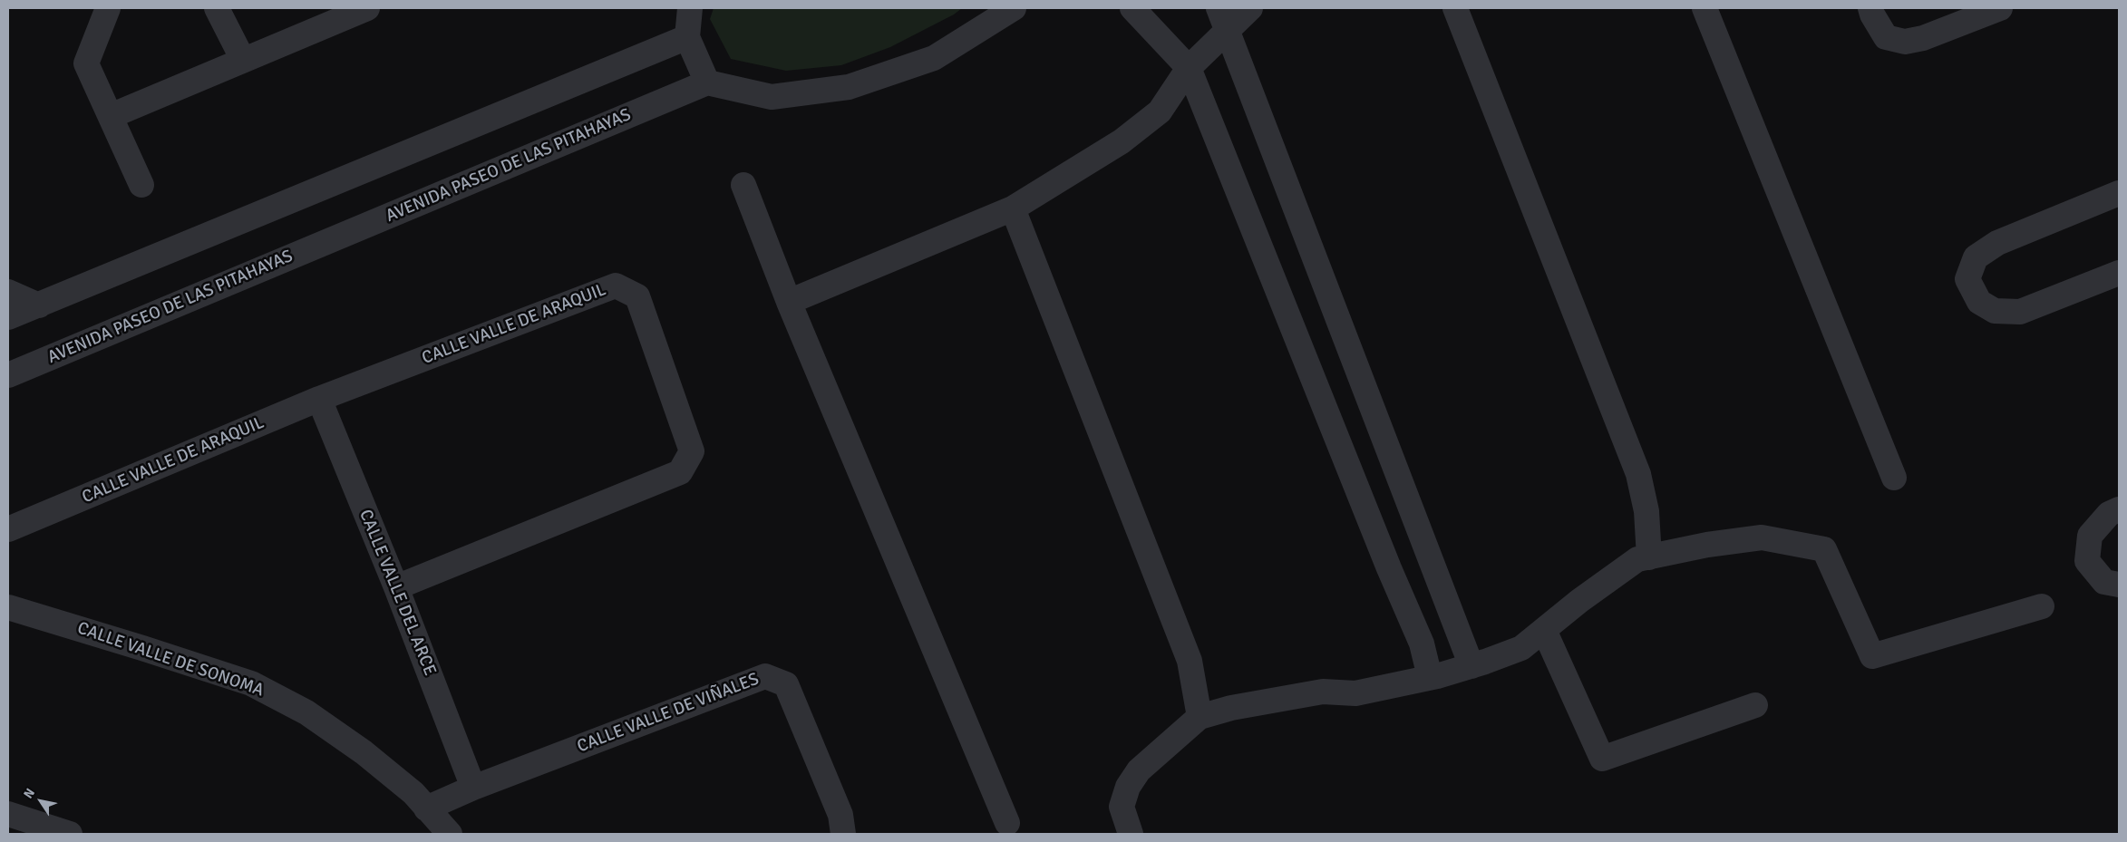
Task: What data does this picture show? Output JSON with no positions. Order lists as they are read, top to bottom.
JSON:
{
  "streets": {
    "street": [
      "AVENIDA PASEO DE LAS PITAHAYAS",
      "CALLE VALLE DE ARAQUIL",
      "CALLE VALLE DEL ARCE",
      "CALLE VALLE DE SONOMA",
      "CALLE VALLE DE VIÑALES"
    ]
  },
  "crossings": [
    ["CALLE VALLE DE ARAQUIL", "CALLE VALLE DEL ARCE"],
    ["CALLE VALLE DEL ARCE", "CALLE VALLE DE VIÑALES"],
    ["CALLE VALLE DE SONOMA", "CALLE VALLE DE VIÑALES"]
  ],
  "north": "top left"
}
